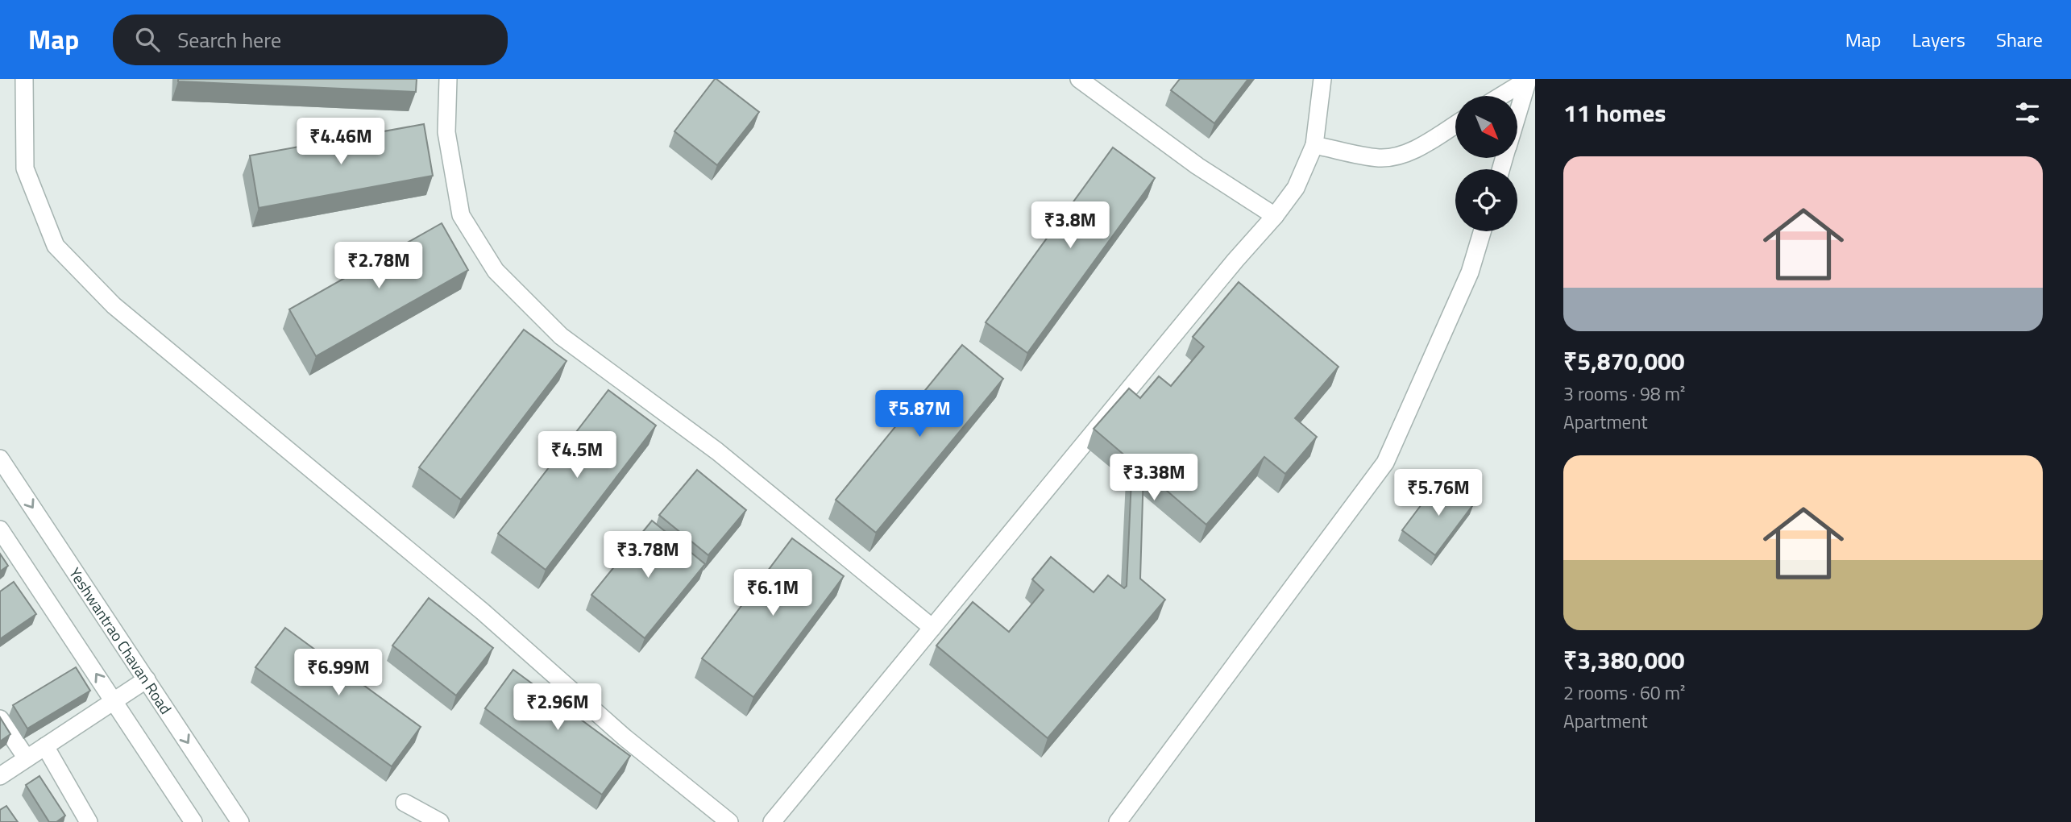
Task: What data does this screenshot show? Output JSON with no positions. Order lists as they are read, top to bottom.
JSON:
{
  "streets": {
    "street": ["Yeshwantrao Chavan Road"]
  },
  "north": "bottom right",
  "page": {
    "header": "Map",
    "search": "Search here",
    "nav": ["Map", "Layers", "Share"],
    "heading": "11 homes",
    "price": [
      "₹4.46M",
      "₹3.8M",
      "₹2.78M",
      "₹5.87M",
      "₹4.5M",
      "₹3.38M",
      "₹5.76M",
      "₹3.78M",
      "₹6.1M",
      "₹6.99M",
      "₹2.96M"
    ],
    "list": [
      {
        "name": "₹5,870,000",
        "note": "3 rooms · 98 m² · Apartment"
      },
      {
        "name": "₹3,380,000",
        "note": "2 rooms · 60 m² · Apartment"
      }
    ]
  }
}
